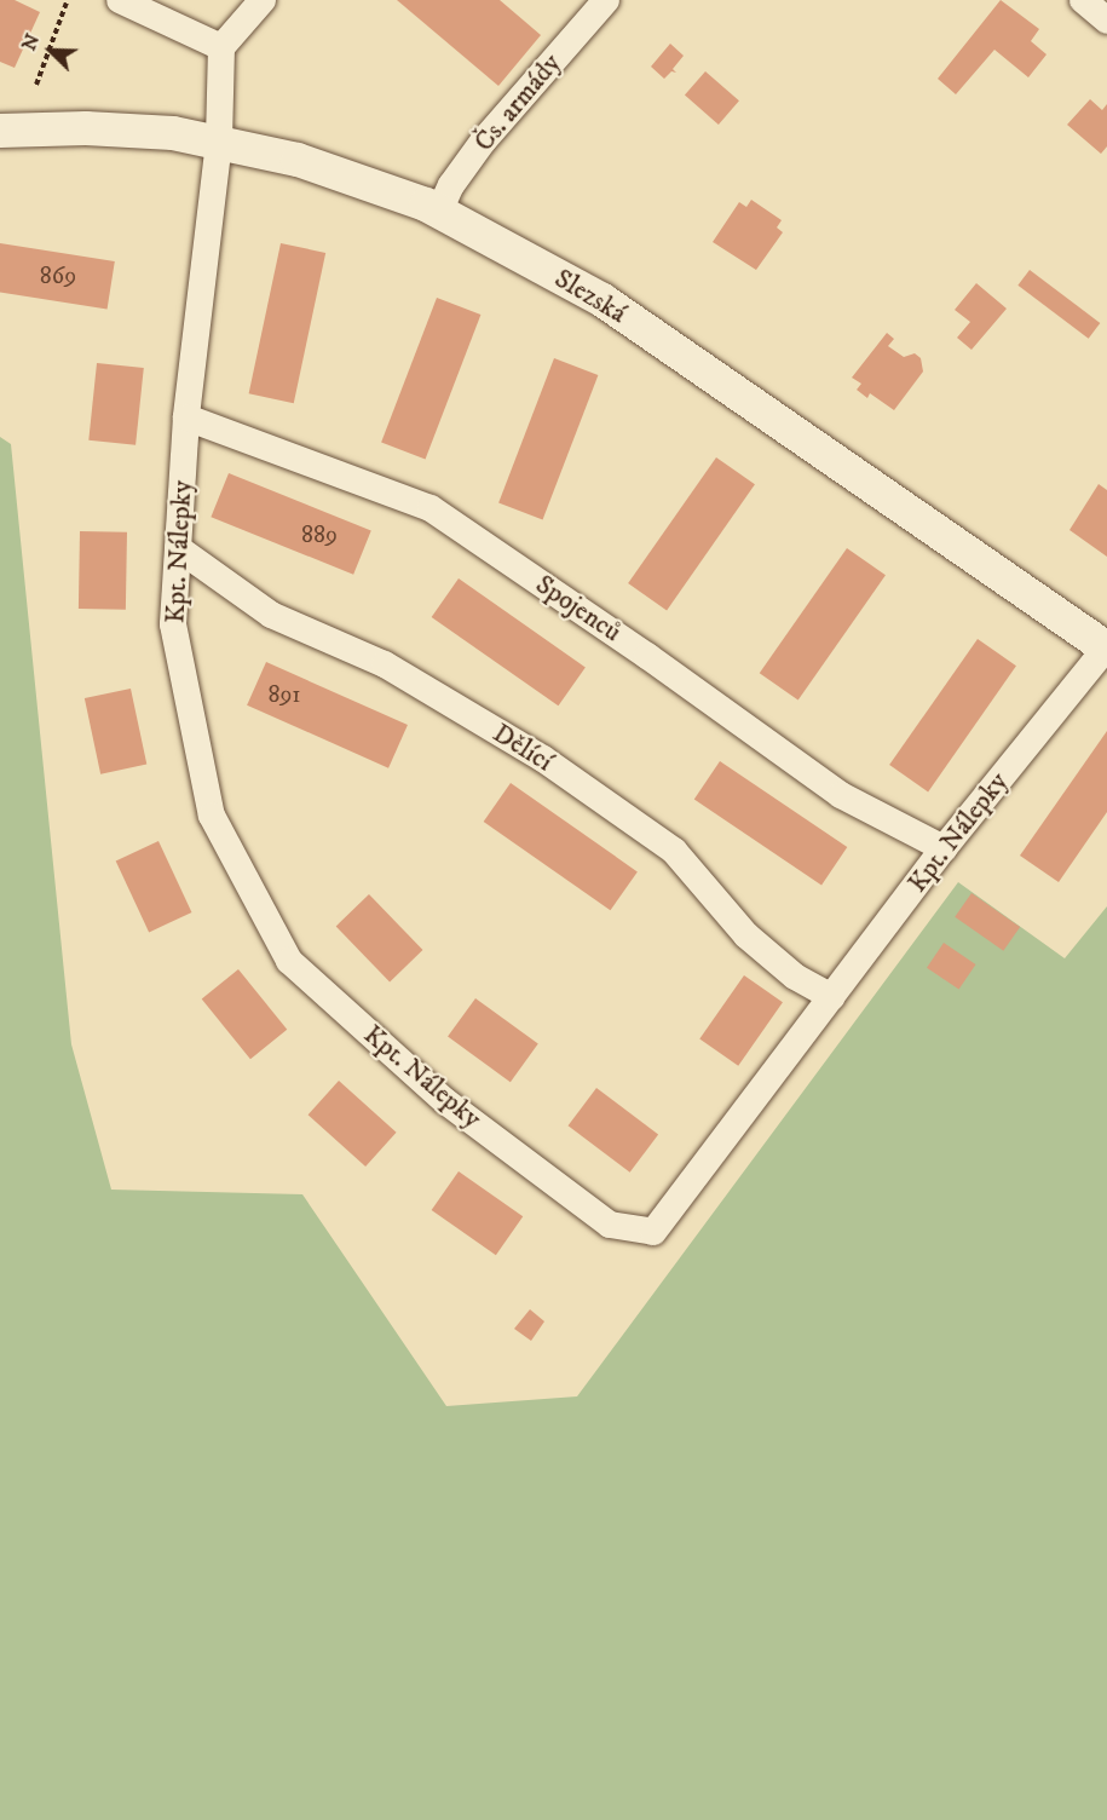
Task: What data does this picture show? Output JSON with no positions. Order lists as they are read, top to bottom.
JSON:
{
  "streets": {
    "street": [
      "Čs. armády",
      "Slezská",
      "Kpt. Nálepky",
      "Spojenců",
      "Dělící"
    ]
  },
  "crossings": [
    ["Čs. armády", "Slezská"],
    ["Slezská", "Kpt. Nálepky"],
    ["Kpt. Nálepky", "Spojenců"],
    ["Kpt. Nálepky", "Dělící"]
  ],
  "house_numbers": ["869", "889", "891"],
  "north": "top left"
}
